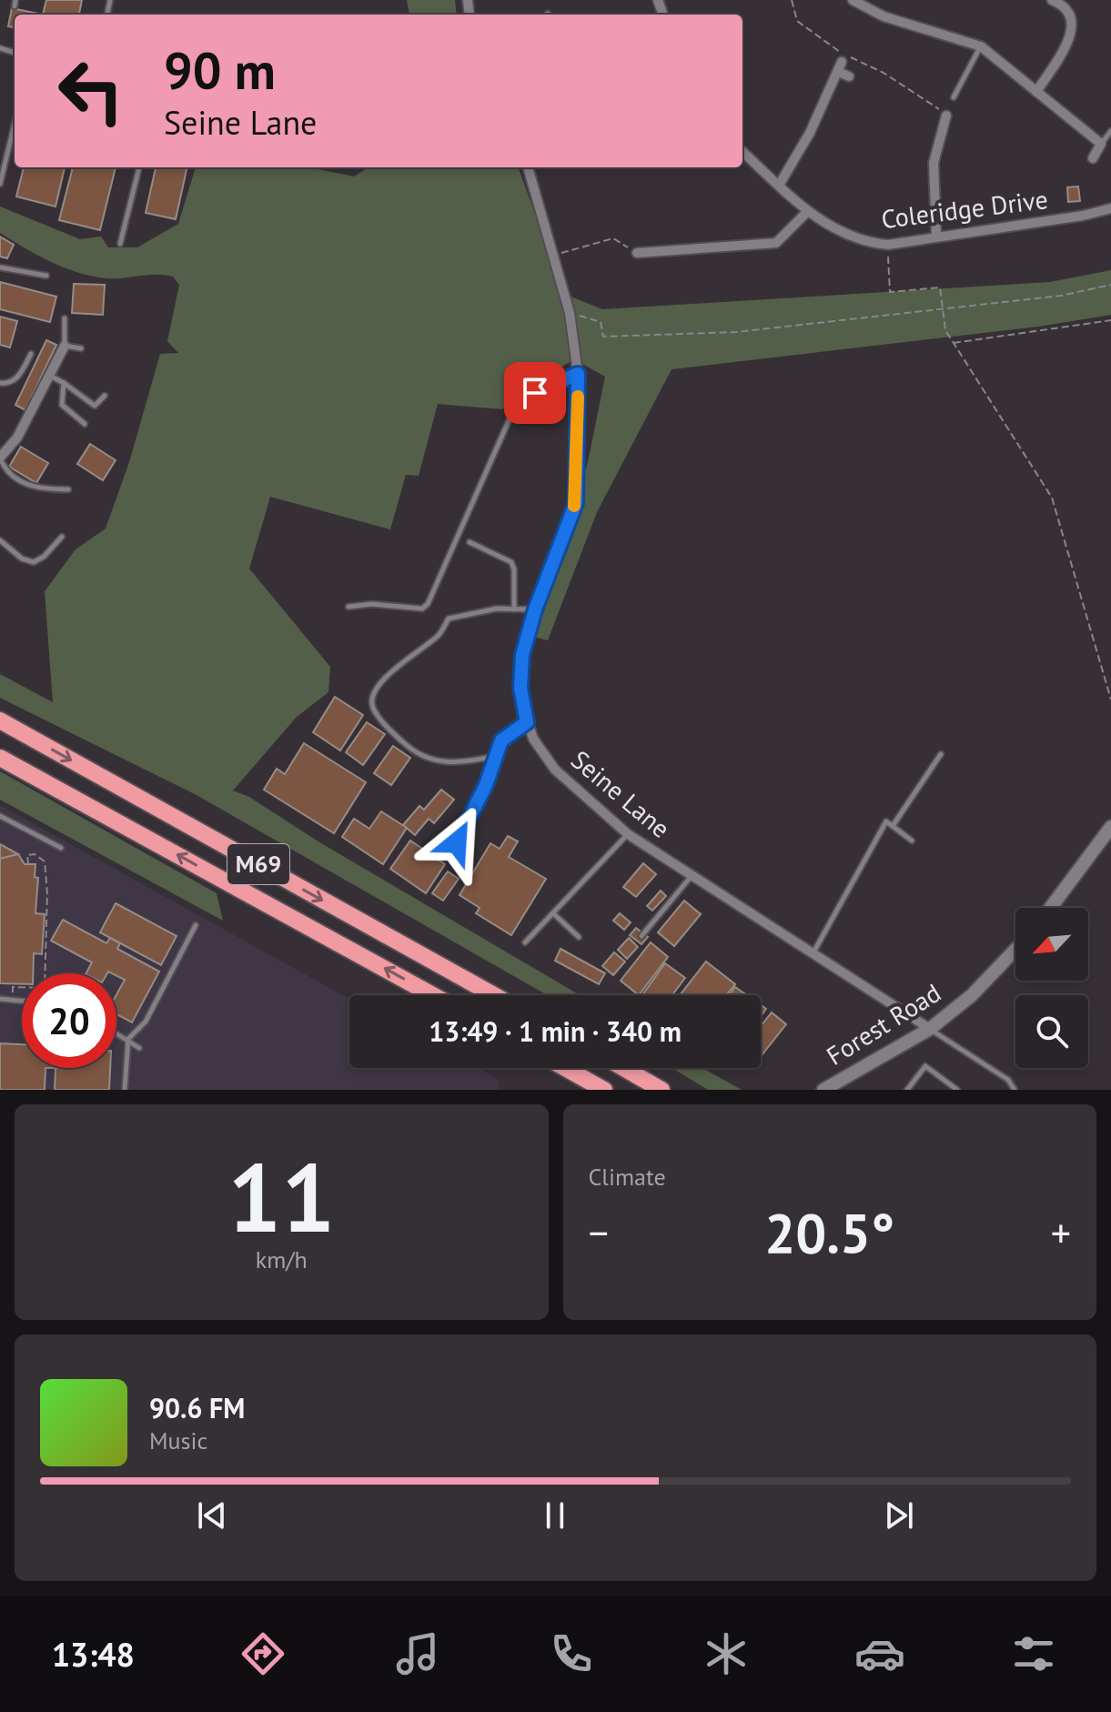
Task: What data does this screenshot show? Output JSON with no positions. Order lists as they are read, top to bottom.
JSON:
{
  "streets": {
    "highway": ["M69"],
    "street": ["Coleridge Drive", "Seine Lane", "Forest Road"]
  },
  "crossings": [
    ["Seine Lane", "Forest Road"]
  ],
  "north": "bottom left",
  "page": {
    "turn": ["90 m", "Seine Lane"],
    "limit": "20",
    "trip": "13:49 · 1 min · 340 m",
    "tile": [
      ["11", "km/h"],
      "Climate"
    ],
    "heat": ["−", "20.5°", "+"],
    "song": ["90.6 FM", "Music"],
    "tabs": "13:48"
  }
}
